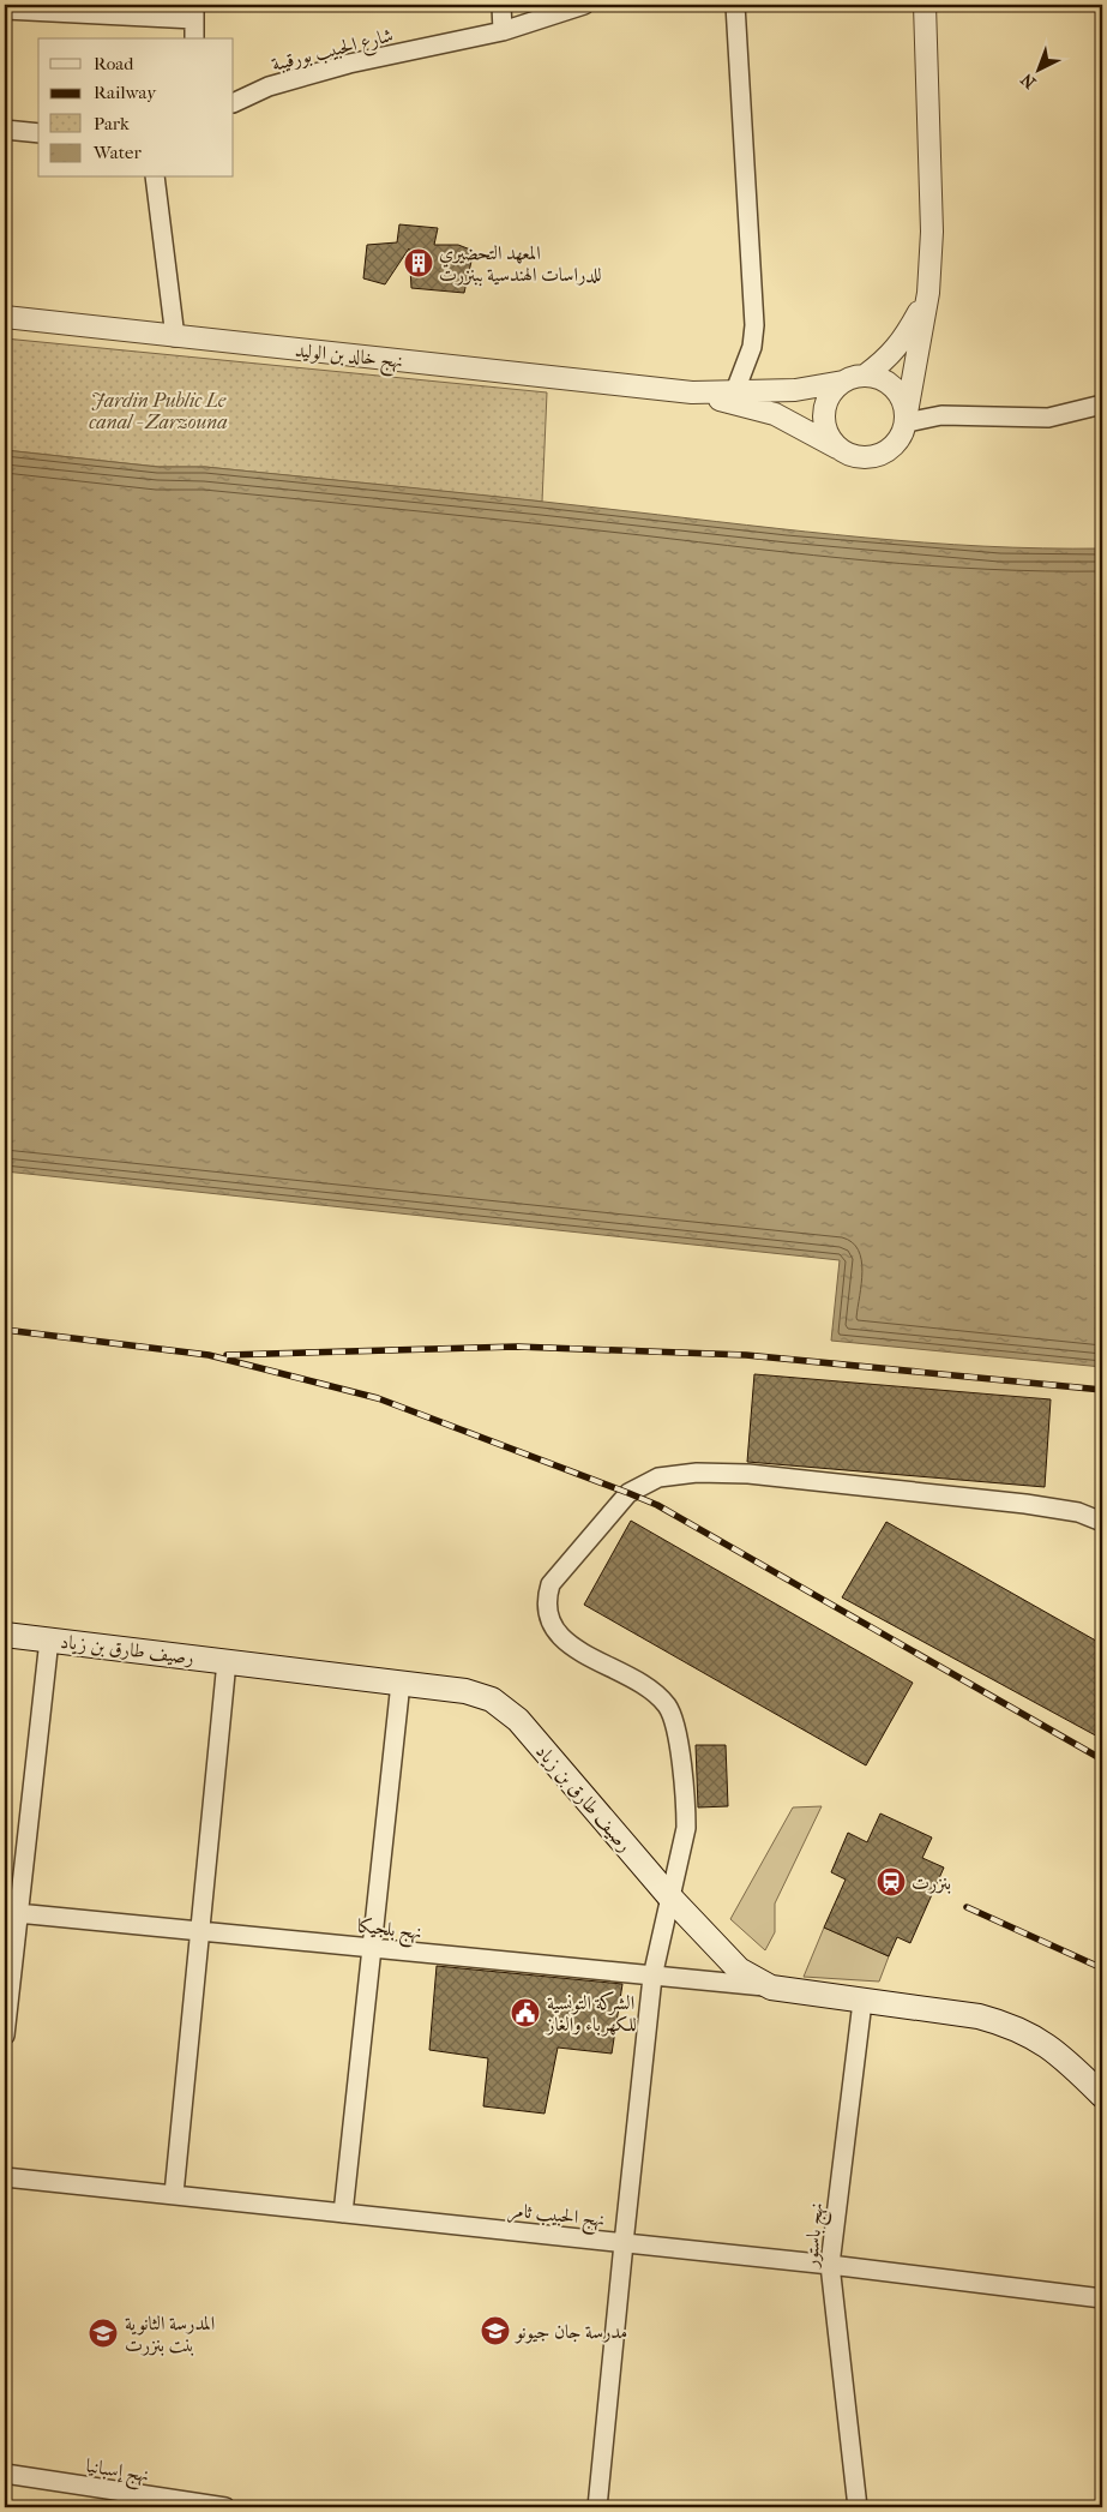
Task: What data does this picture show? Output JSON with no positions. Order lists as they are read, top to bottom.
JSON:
{
  "streets": {
    "main road": ["رصيف طارق بن زياد"],
    "street": [
      "شارع الحبيب بورقيبة",
      "نهج خالد بن الوليد",
      "نهج بلجيكا",
      "نهج الحبيب ثامر",
      "نهج باستور",
      "نهج إسبانيا"
    ]
  },
  "crossings": [
    ["رصيف طارق بن زياد", "نهج بلجيكا"],
    ["رصيف طارق بن زياد", "نهج باستور"],
    ["نهج الحبيب ثامر", "نهج باستور"]
  ],
  "parks": ["Jardin Public Le canal - Zarzouna"],
  "places": {
    "building": ["المعهد التحضيري للدراسات الهندسية ببنزرت"],
    "station": ["بنزرت"],
    "public building": ["الشركة التونسية للكهرباء والغاز"],
    "school or university": ["مدرسة جان جيونو", "المدرسة الثانوية بنت بنزرت"]
  },
  "legend": [
    "Road",
    "Railway",
    "Park",
    "Water"
  ],
  "north": "bottom left"
}
